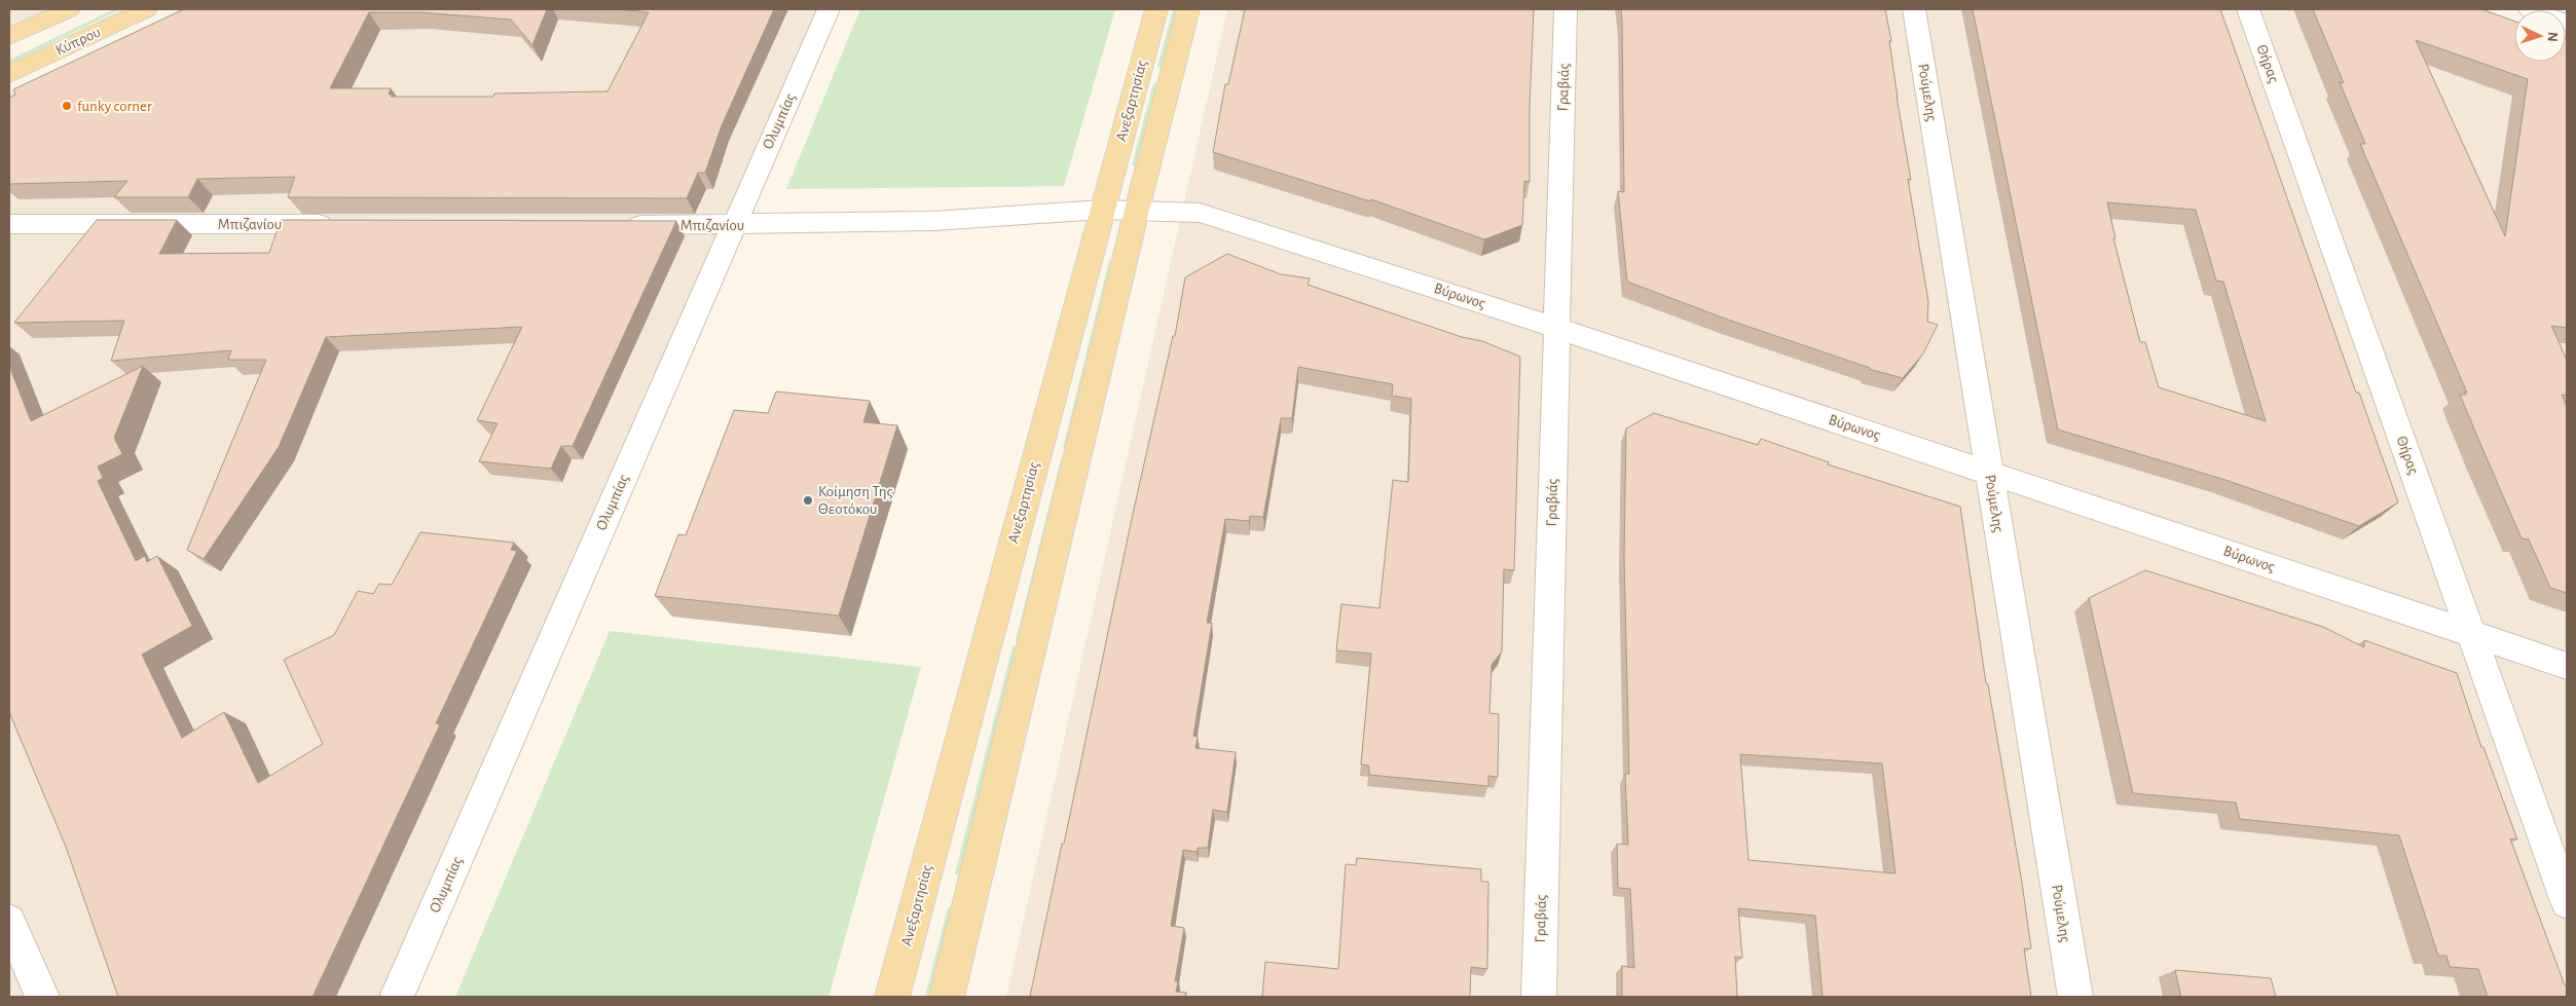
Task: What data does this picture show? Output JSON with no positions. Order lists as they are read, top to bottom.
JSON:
{
  "streets": {
    "main road": ["Κύπρου", "Ανεξαρτησίας"],
    "street": [
      "Θήρας",
      "Γραβιάς",
      "Ρούμελης",
      "Ολυμπίας",
      "Μπιζανίου",
      "Βύρωνος"
    ]
  },
  "crossings": [
    ["Θήρας", "Βύρωνος"],
    ["Γραβιάς", "Βύρωνος"],
    ["Ρούμελης", "Βύρωνος"],
    ["Ανεξαρτησίας", "Μπιζανίου"],
    ["Ανεξαρτησίας", "Βύρωνος"],
    ["Ολυμπίας", "Μπιζανίου"],
    ["Μπιζανίου", "Βύρωνος"]
  ],
  "places": ["funky corner", "Κοίμηση Της Θεοτόκου"],
  "north": "right"
}
